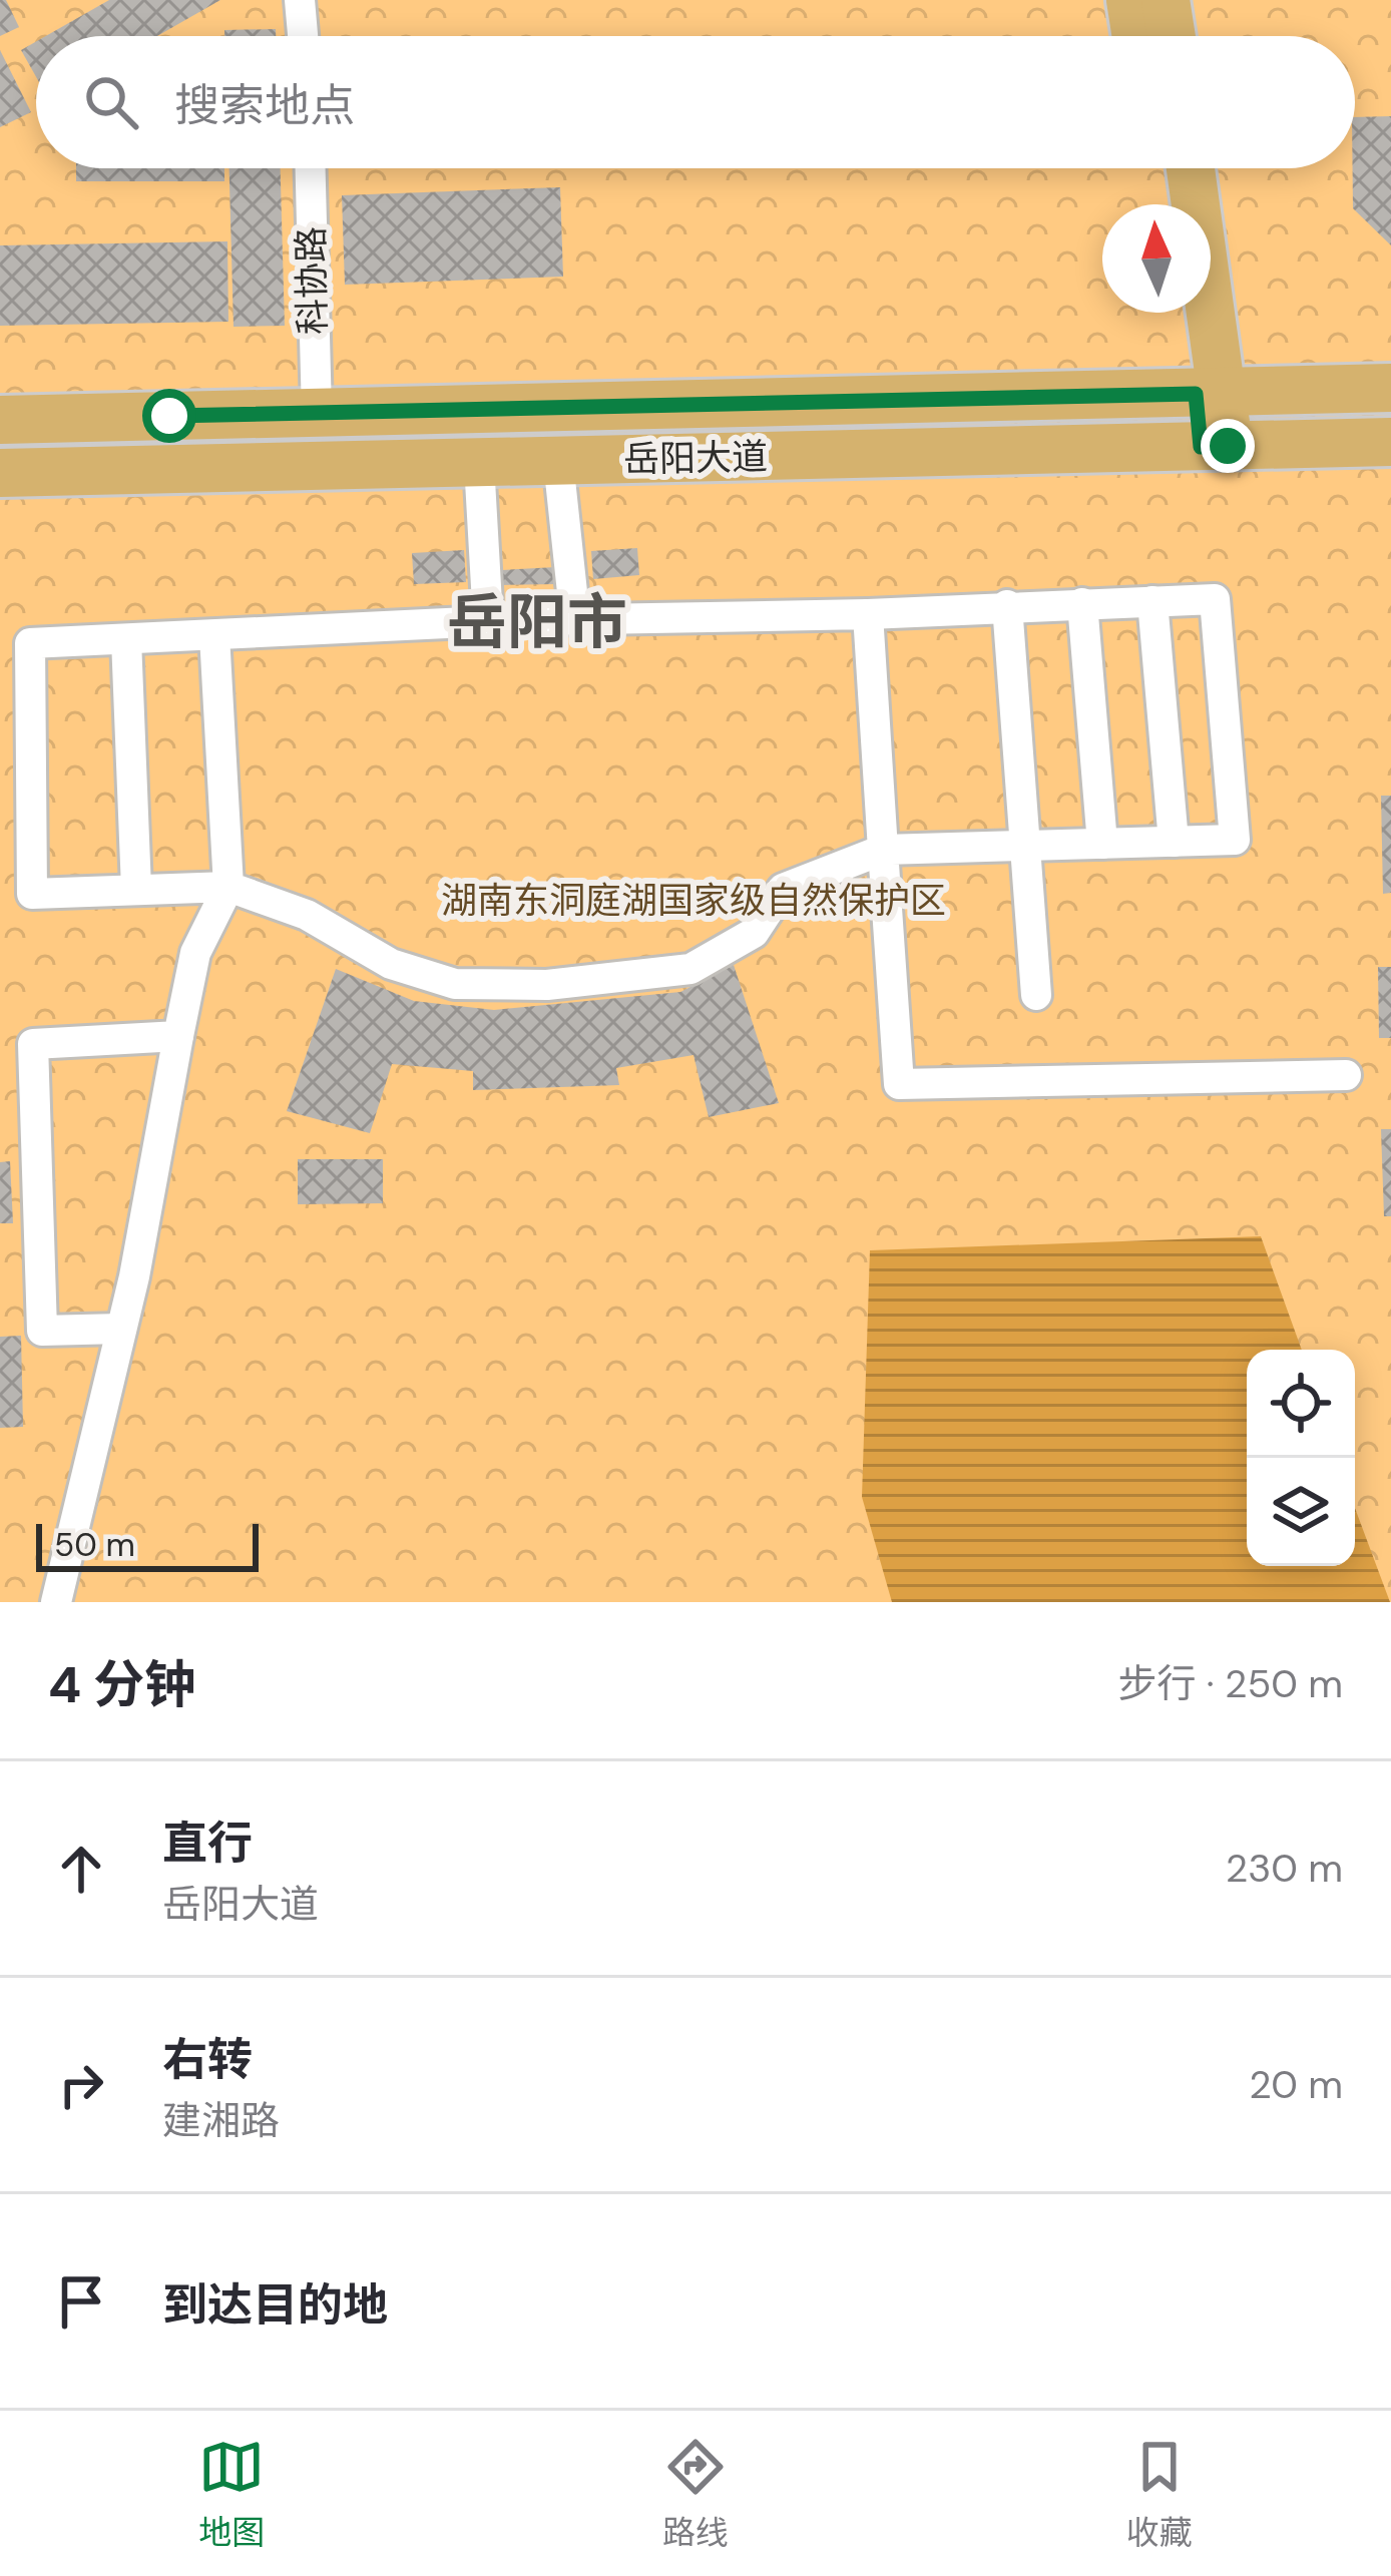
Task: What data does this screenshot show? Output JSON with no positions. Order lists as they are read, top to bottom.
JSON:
{
  "streets": {
    "main road": ["岳阳大道"],
    "street": ["科协路"]
  },
  "crossings": [
    ["科协路", "岳阳大道"]
  ],
  "districts": ["岳阳市"],
  "parks": ["湖南东洞庭湖国家级自然保护区"],
  "scale_bar": "50 m",
  "north": "top",
  "page": {
    "search": "搜索地点",
    "scale": "50 m",
    "heading": ["4 分钟", "步行 · 250 m"],
    "list": [
      ["直行", "岳阳大道", "230 m"],
      ["右转", "建湘路", "20 m"],
      "到达目的地"
    ],
    "nav": ["地图", "路线", "收藏"]
  }
}
